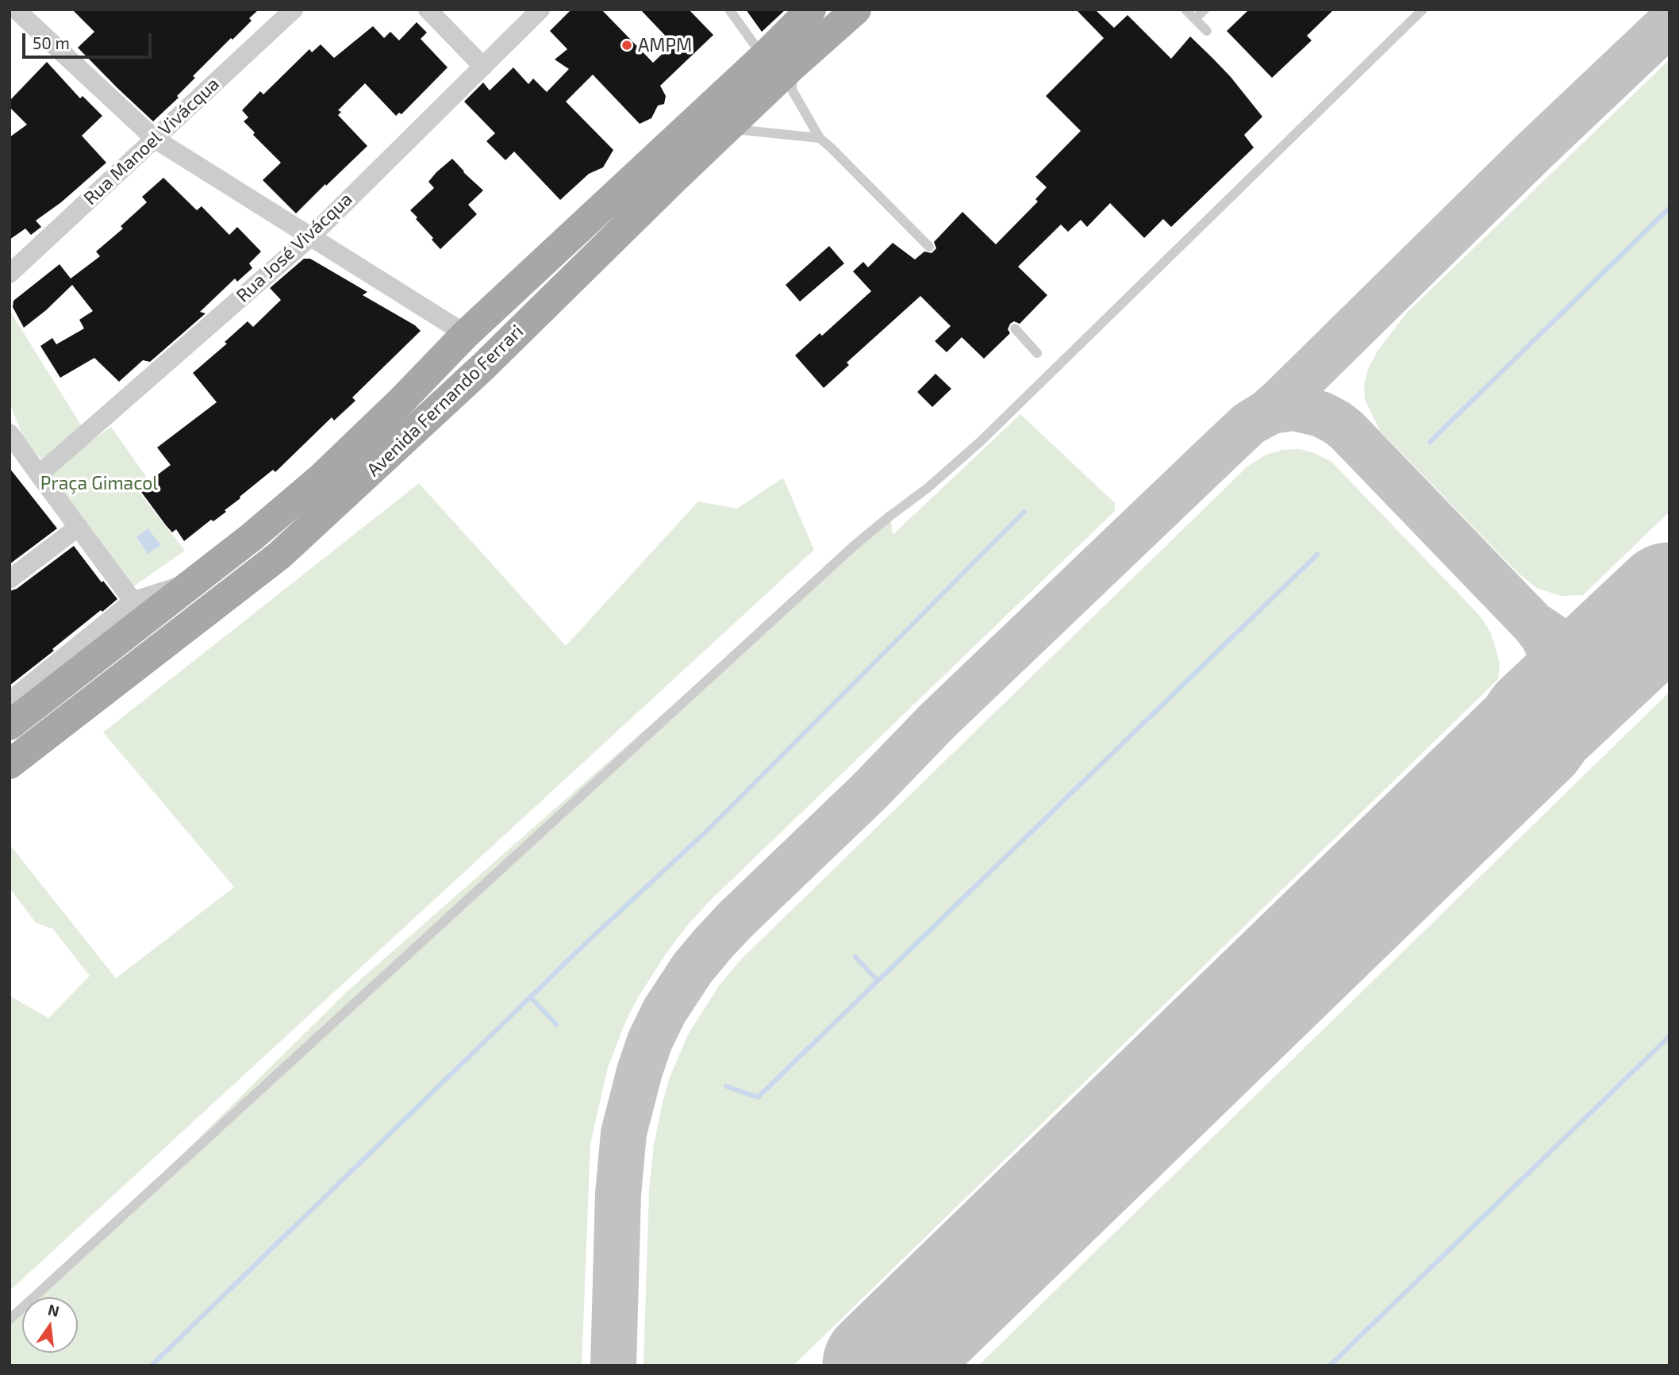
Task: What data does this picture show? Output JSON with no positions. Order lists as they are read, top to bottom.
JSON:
{
  "streets": {
    "main road": ["Avenida Fernando Ferrari"],
    "street": ["Rua Manoel Vivácqua", "Rua José Vivácqua"]
  },
  "parks": ["Praça Gimacol"],
  "places": ["AMPM"],
  "scale_bar": "50 m",
  "north": "top"
}
